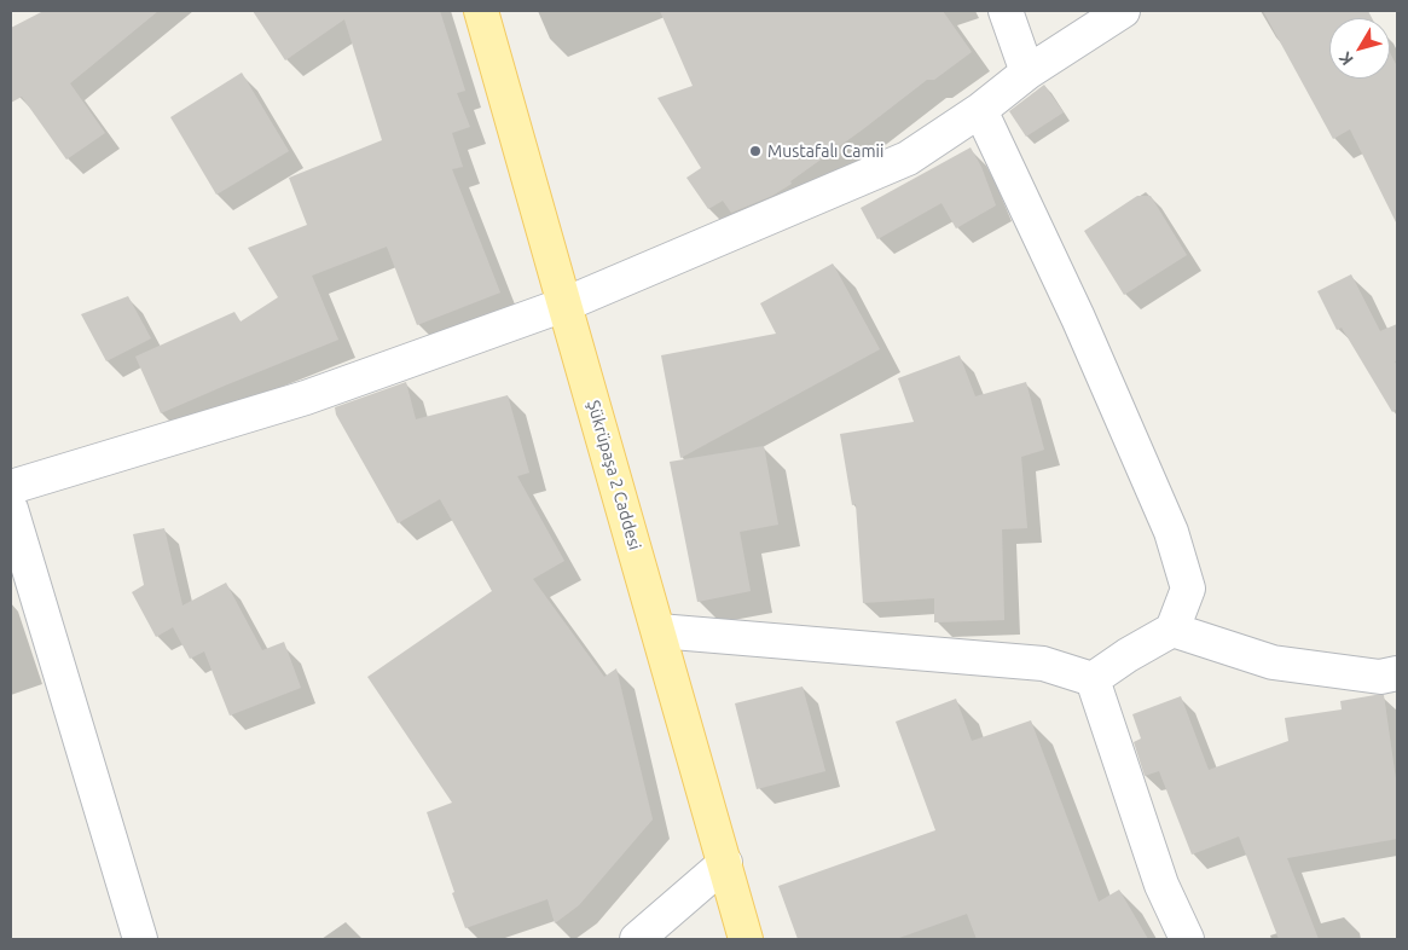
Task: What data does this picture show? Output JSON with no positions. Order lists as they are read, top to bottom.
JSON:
{
  "streets": {
    "main road": ["Şükrüpaşa 2 Caddesi"]
  },
  "places": ["Mustafalı Camii"],
  "north": "bottom left"
}
